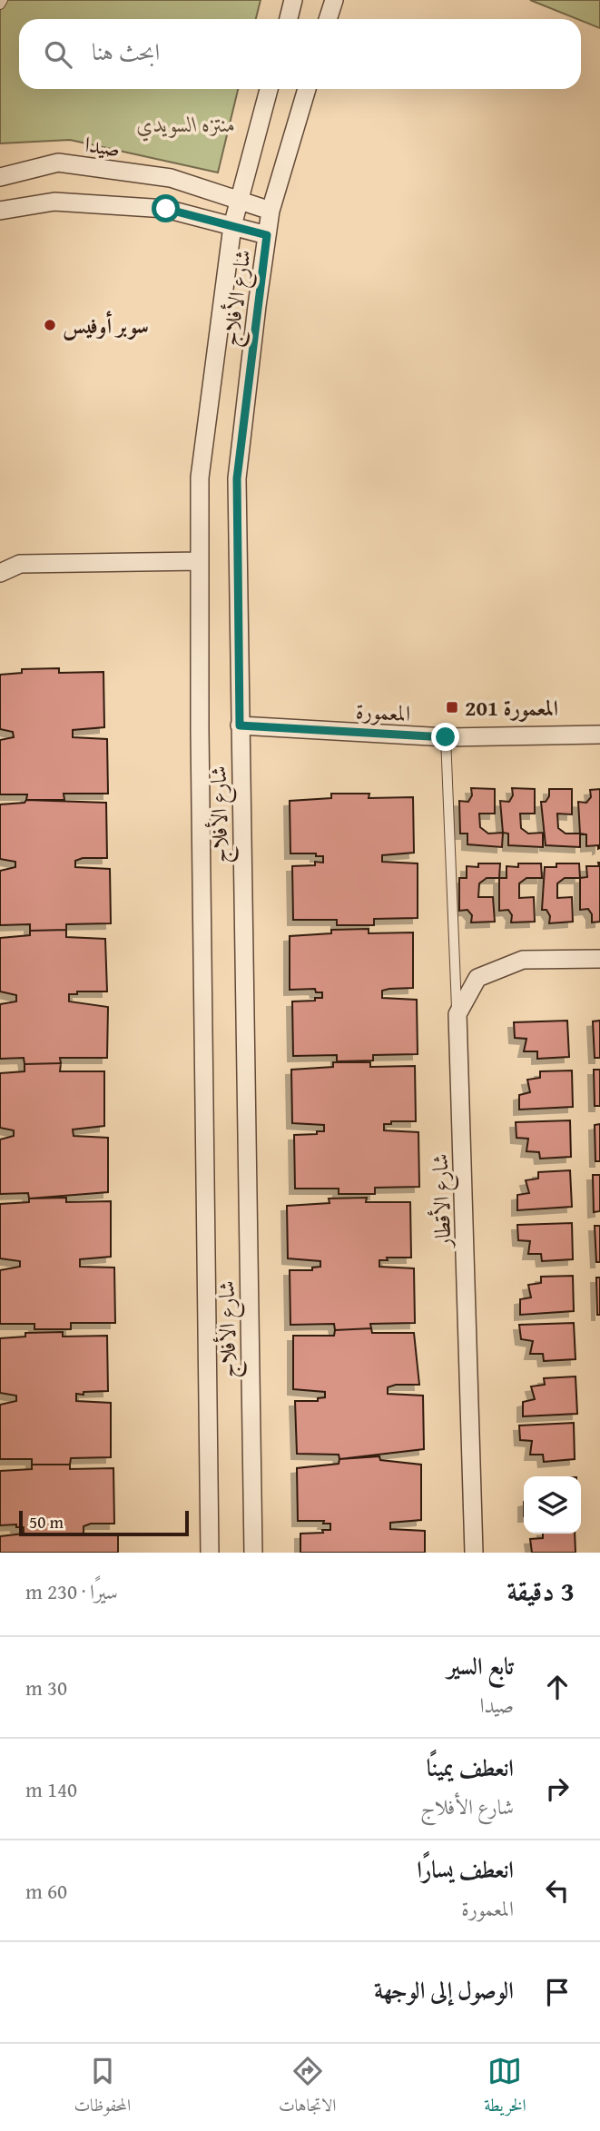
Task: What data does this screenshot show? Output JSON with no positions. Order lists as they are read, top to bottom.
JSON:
{
  "streets": {
    "street": [
      "صيدا",
      "شارع الأفلاج",
      "المعمورة",
      "شارع الأقطار"
    ]
  },
  "crossings": [
    ["صيدا", "شارع الأفلاج"],
    ["شارع الأفلاج", "المعمورة"]
  ],
  "parks": ["منتزه السويدي"],
  "places": {
    "other": ["سوبر أوفيس"],
    "transit": ["المعمورة 201"]
  },
  "scale_bar": "50 m",
  "page": {
    "search": "ابحث هنا",
    "scale": "50 m",
    "heading": ["3 دقيقة", "سيرًا · 230 m"],
    "list": [
      ["تابع السير", "صيدا", "30 m"],
      ["انعطف يمينًا", "شارع الأفلاج", "140 m"],
      ["انعطف يسارًا", "المعمورة", "60 m"],
      "الوصول إلى الوجهة"
    ],
    "nav": ["الخريطة", "الاتجاهات", "المحفوظات"]
  }
}
